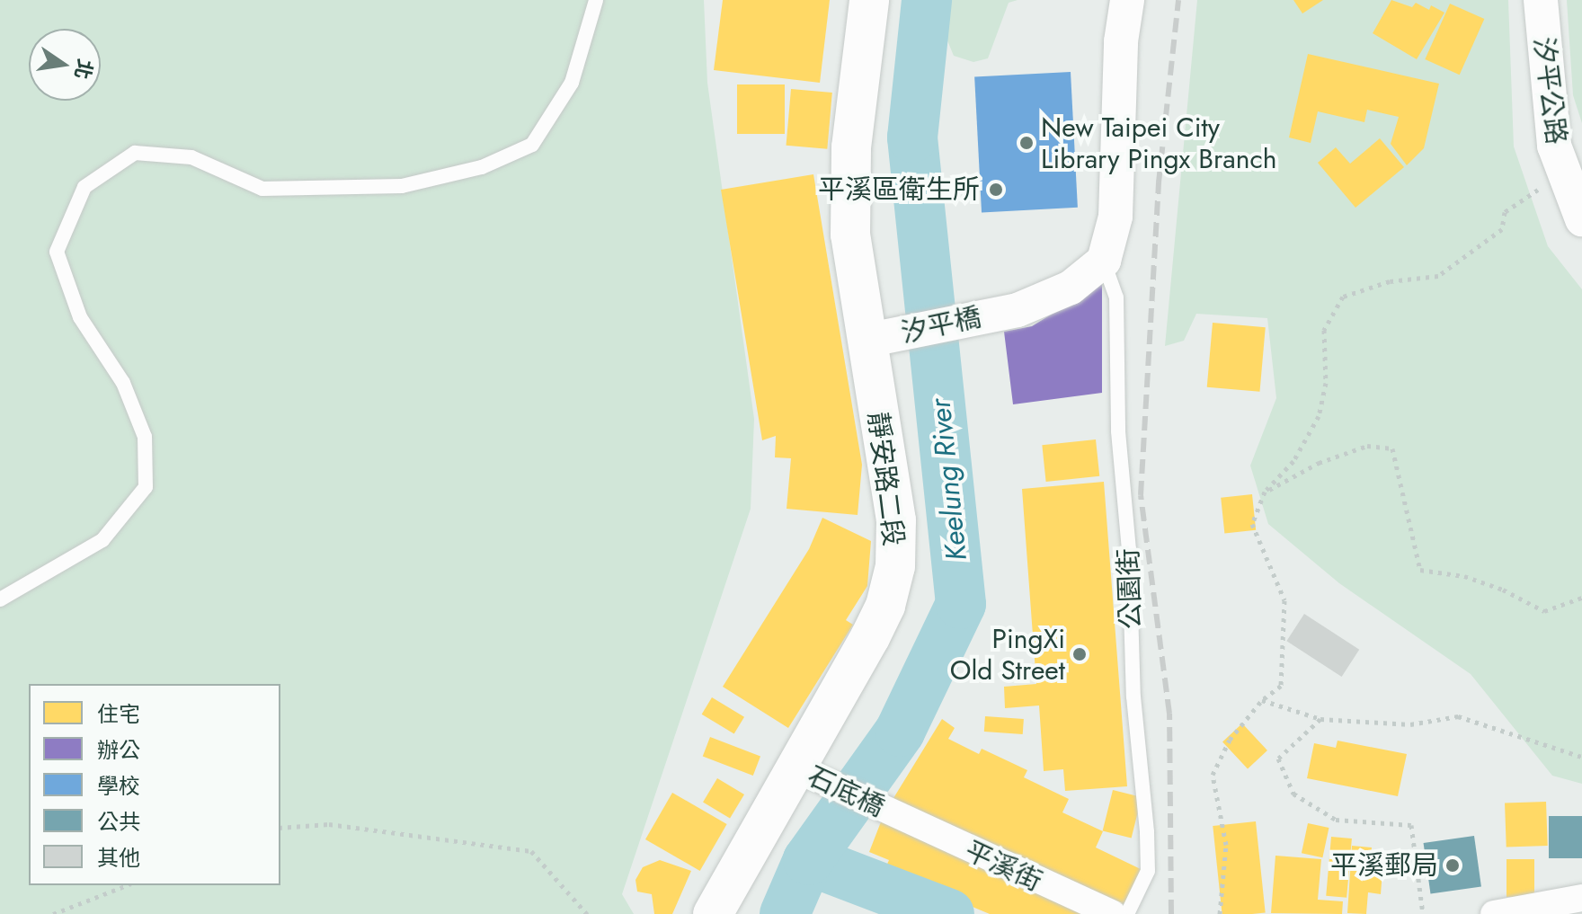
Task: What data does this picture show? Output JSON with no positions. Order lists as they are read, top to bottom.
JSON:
{
  "streets": {
    "main road": ["靜安路二段"],
    "street": [
      "汐平公路",
      "汐平橋",
      "石底橋",
      "平溪街"
    ],
    "lane": ["公園街"]
  },
  "crossings": [
    ["汐平橋", "靜安路二段"],
    ["汐平橋", "公園街"],
    ["靜安路二段", "石底橋"],
    ["石底橋", "平溪街"]
  ],
  "water": ["Keelung River"],
  "places": [
    "New Taipei City Library Pingx Branch",
    "平溪區衛生所",
    "PingXi Old Street",
    "平溪郵局"
  ],
  "legend": [
    "住宅",
    "辦公",
    "學校",
    "公共",
    "其他"
  ],
  "north": "right"
}
